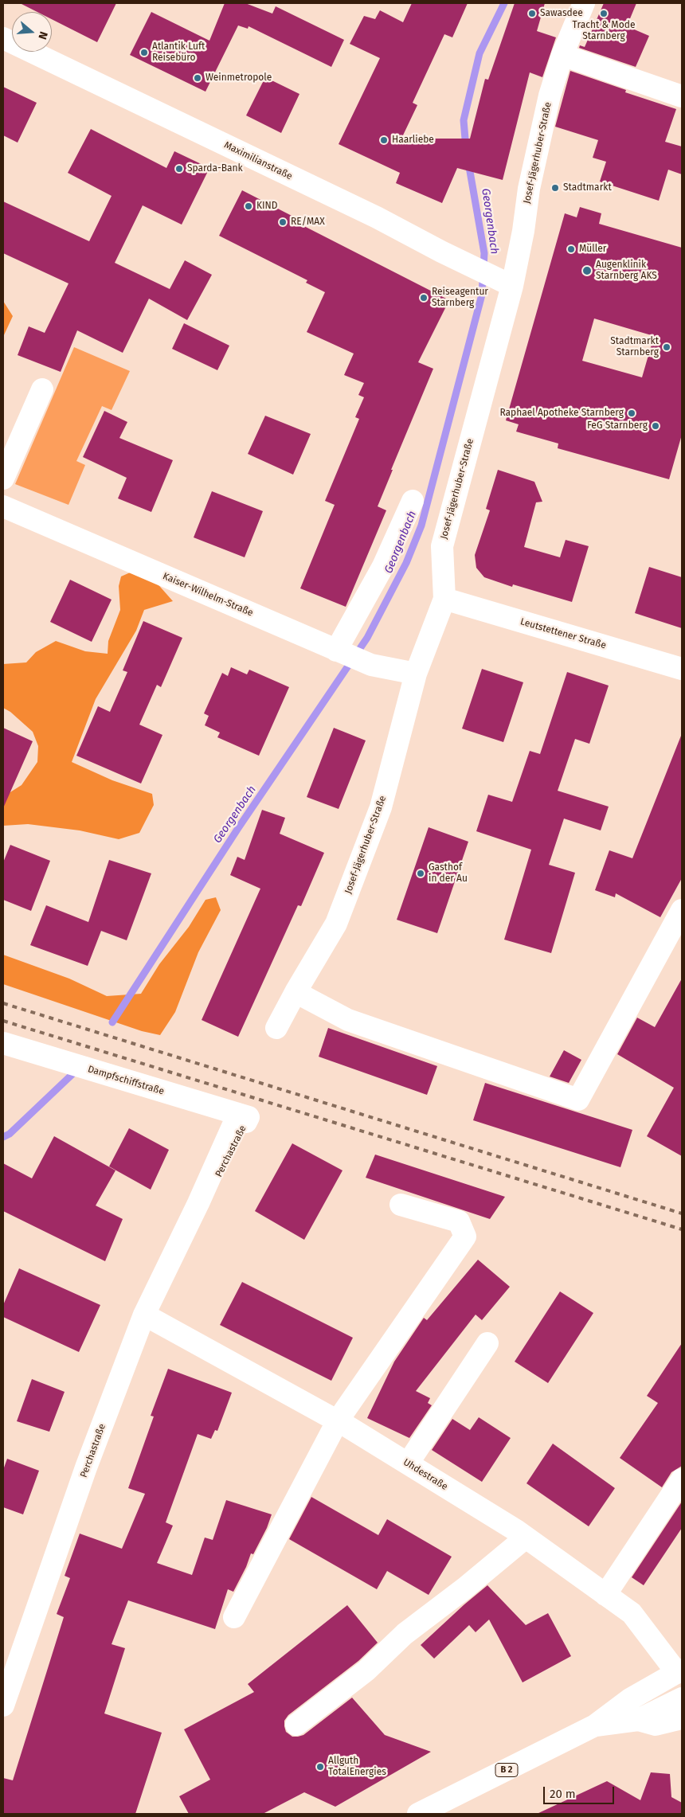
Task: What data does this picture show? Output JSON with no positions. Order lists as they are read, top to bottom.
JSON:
{
  "streets": {
    "street": [
      "Josef-Jägerhuber-Straße",
      "Maximilianstraße",
      "Kaiser-Wilhelm-Straße",
      "Leutstettener Straße",
      "Dampfschiffstraße",
      "Perchastraße",
      "Uhdestraße",
      "B 2"
    ]
  },
  "crossings": [
    ["Josef-Jägerhuber-Straße", "Maximilianstraße"],
    ["Josef-Jägerhuber-Straße", "Kaiser-Wilhelm-Straße"],
    ["Josef-Jägerhuber-Straße", "Leutstettener Straße"],
    ["Dampfschiffstraße", "Perchastraße"],
    ["Perchastraße", "Uhdestraße"],
    ["Uhdestraße", "B 2"]
  ],
  "water": ["Georgenbach"],
  "places": [
    "Sawasdee",
    "Tracht & Mode Starnberg",
    "Atlantik Luft Reisebüro",
    "Weinmetropole",
    "Haarliebe",
    "Sparda-Bank",
    "Stadtmarkt",
    "KIND",
    "RE/MAX",
    "Müller",
    "Augenklinik Starnberg AKS",
    "Reiseagentur Starnberg",
    "Stadtmarkt Starnberg",
    "Raphael Apotheke Starnberg",
    "FeG Starnberg",
    "Gasthof in der Au",
    "Allguth TotalEnergies"
  ],
  "scale_bar": "20 m",
  "north": "right"
}
